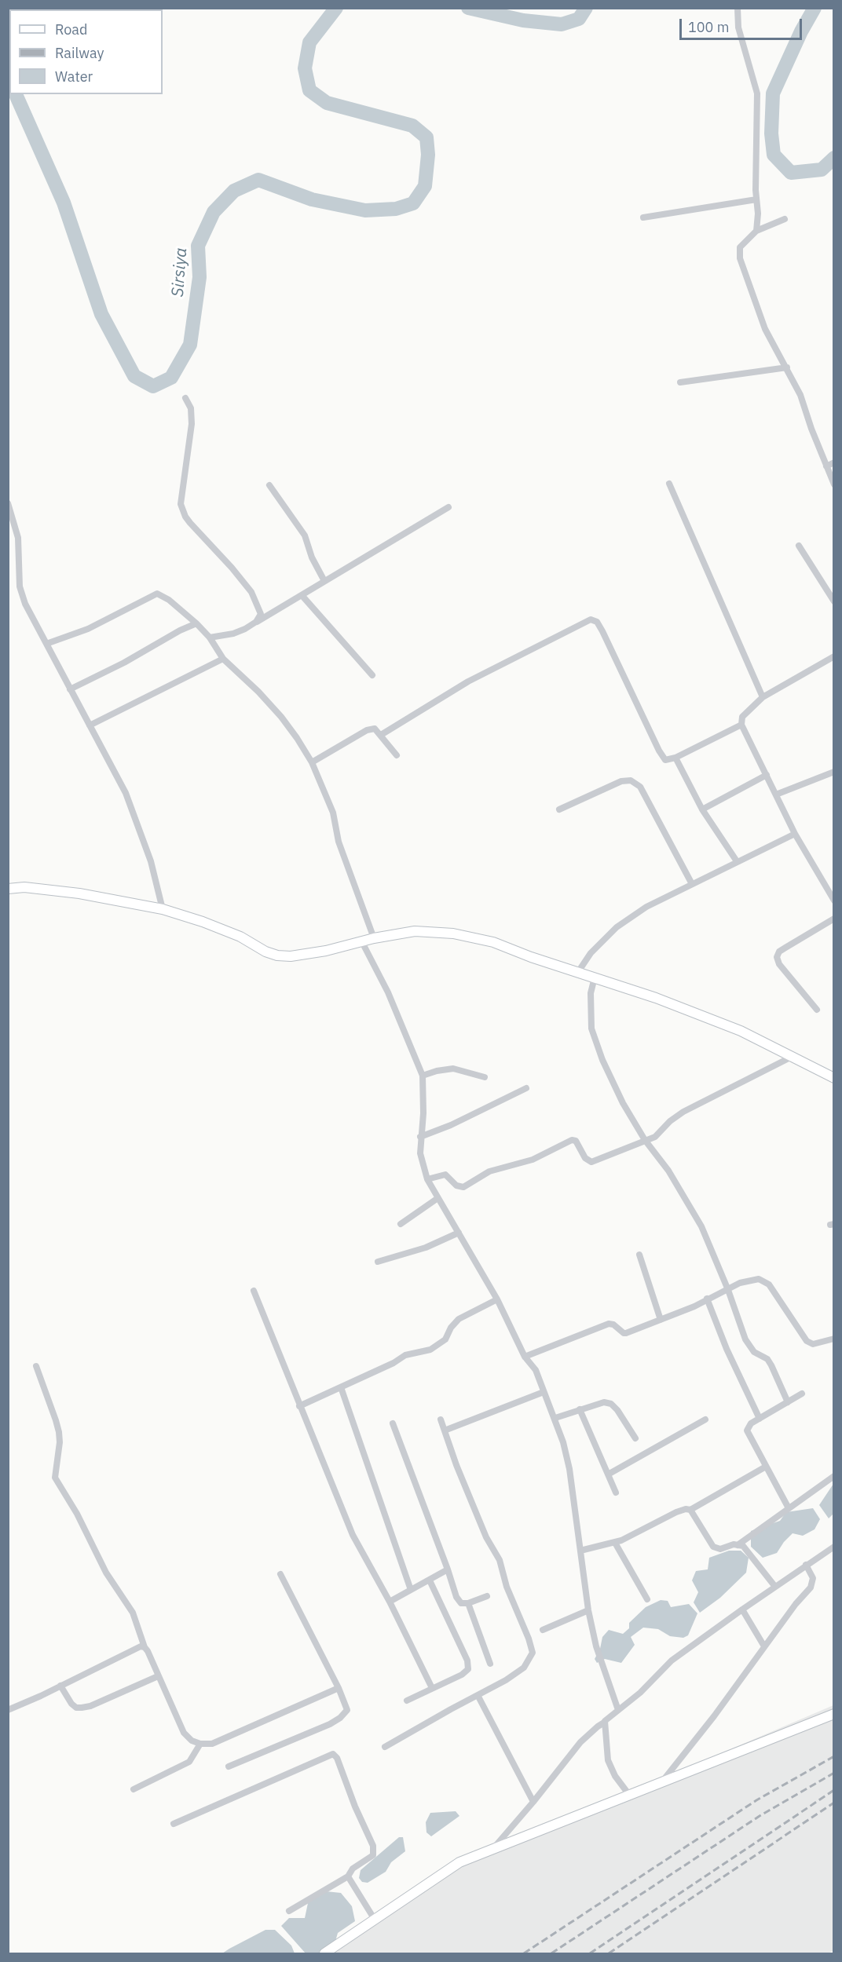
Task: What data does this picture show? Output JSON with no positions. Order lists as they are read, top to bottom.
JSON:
{
  "water": ["Sirsiya"],
  "legend": ["Road", "Railway", "Water"],
  "scale_bar": "100 m"
}
